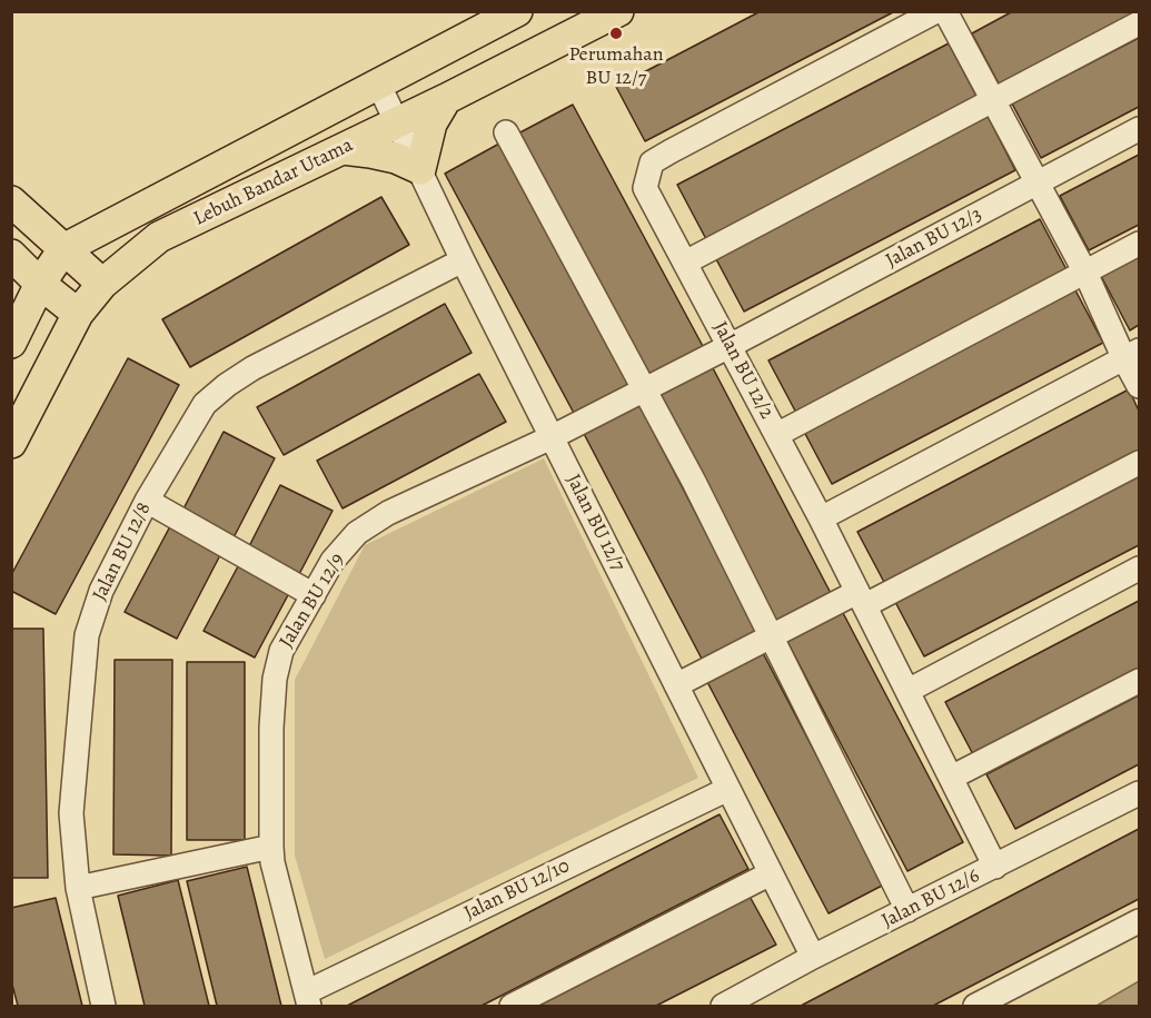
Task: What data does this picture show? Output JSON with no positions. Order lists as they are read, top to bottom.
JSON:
{
  "streets": {
    "main road": ["Lebuh Bandar Utama"],
    "street": [
      "Jalan BU 12/3",
      "Jalan BU 12/2",
      "Jalan BU 12/7",
      "Jalan BU 12/8",
      "Jalan BU 12/9",
      "Jalan BU 12/10",
      "Jalan BU 12/6"
    ]
  },
  "crossings": [
    ["Lebuh Bandar Utama", "Jalan BU 12/7"],
    ["Jalan BU 12/3", "Jalan BU 12/2"],
    ["Jalan BU 12/3", "Jalan BU 12/9"],
    ["Jalan BU 12/2", "Jalan BU 12/6"],
    ["Jalan BU 12/7", "Jalan BU 12/8"],
    ["Jalan BU 12/7", "Jalan BU 12/9"],
    ["Jalan BU 12/7", "Jalan BU 12/10"],
    ["Jalan BU 12/7", "Jalan BU 12/6"],
    ["Jalan BU 12/9", "Jalan BU 12/10"]
  ],
  "places": ["Perumahan BU 12/7"]
}
